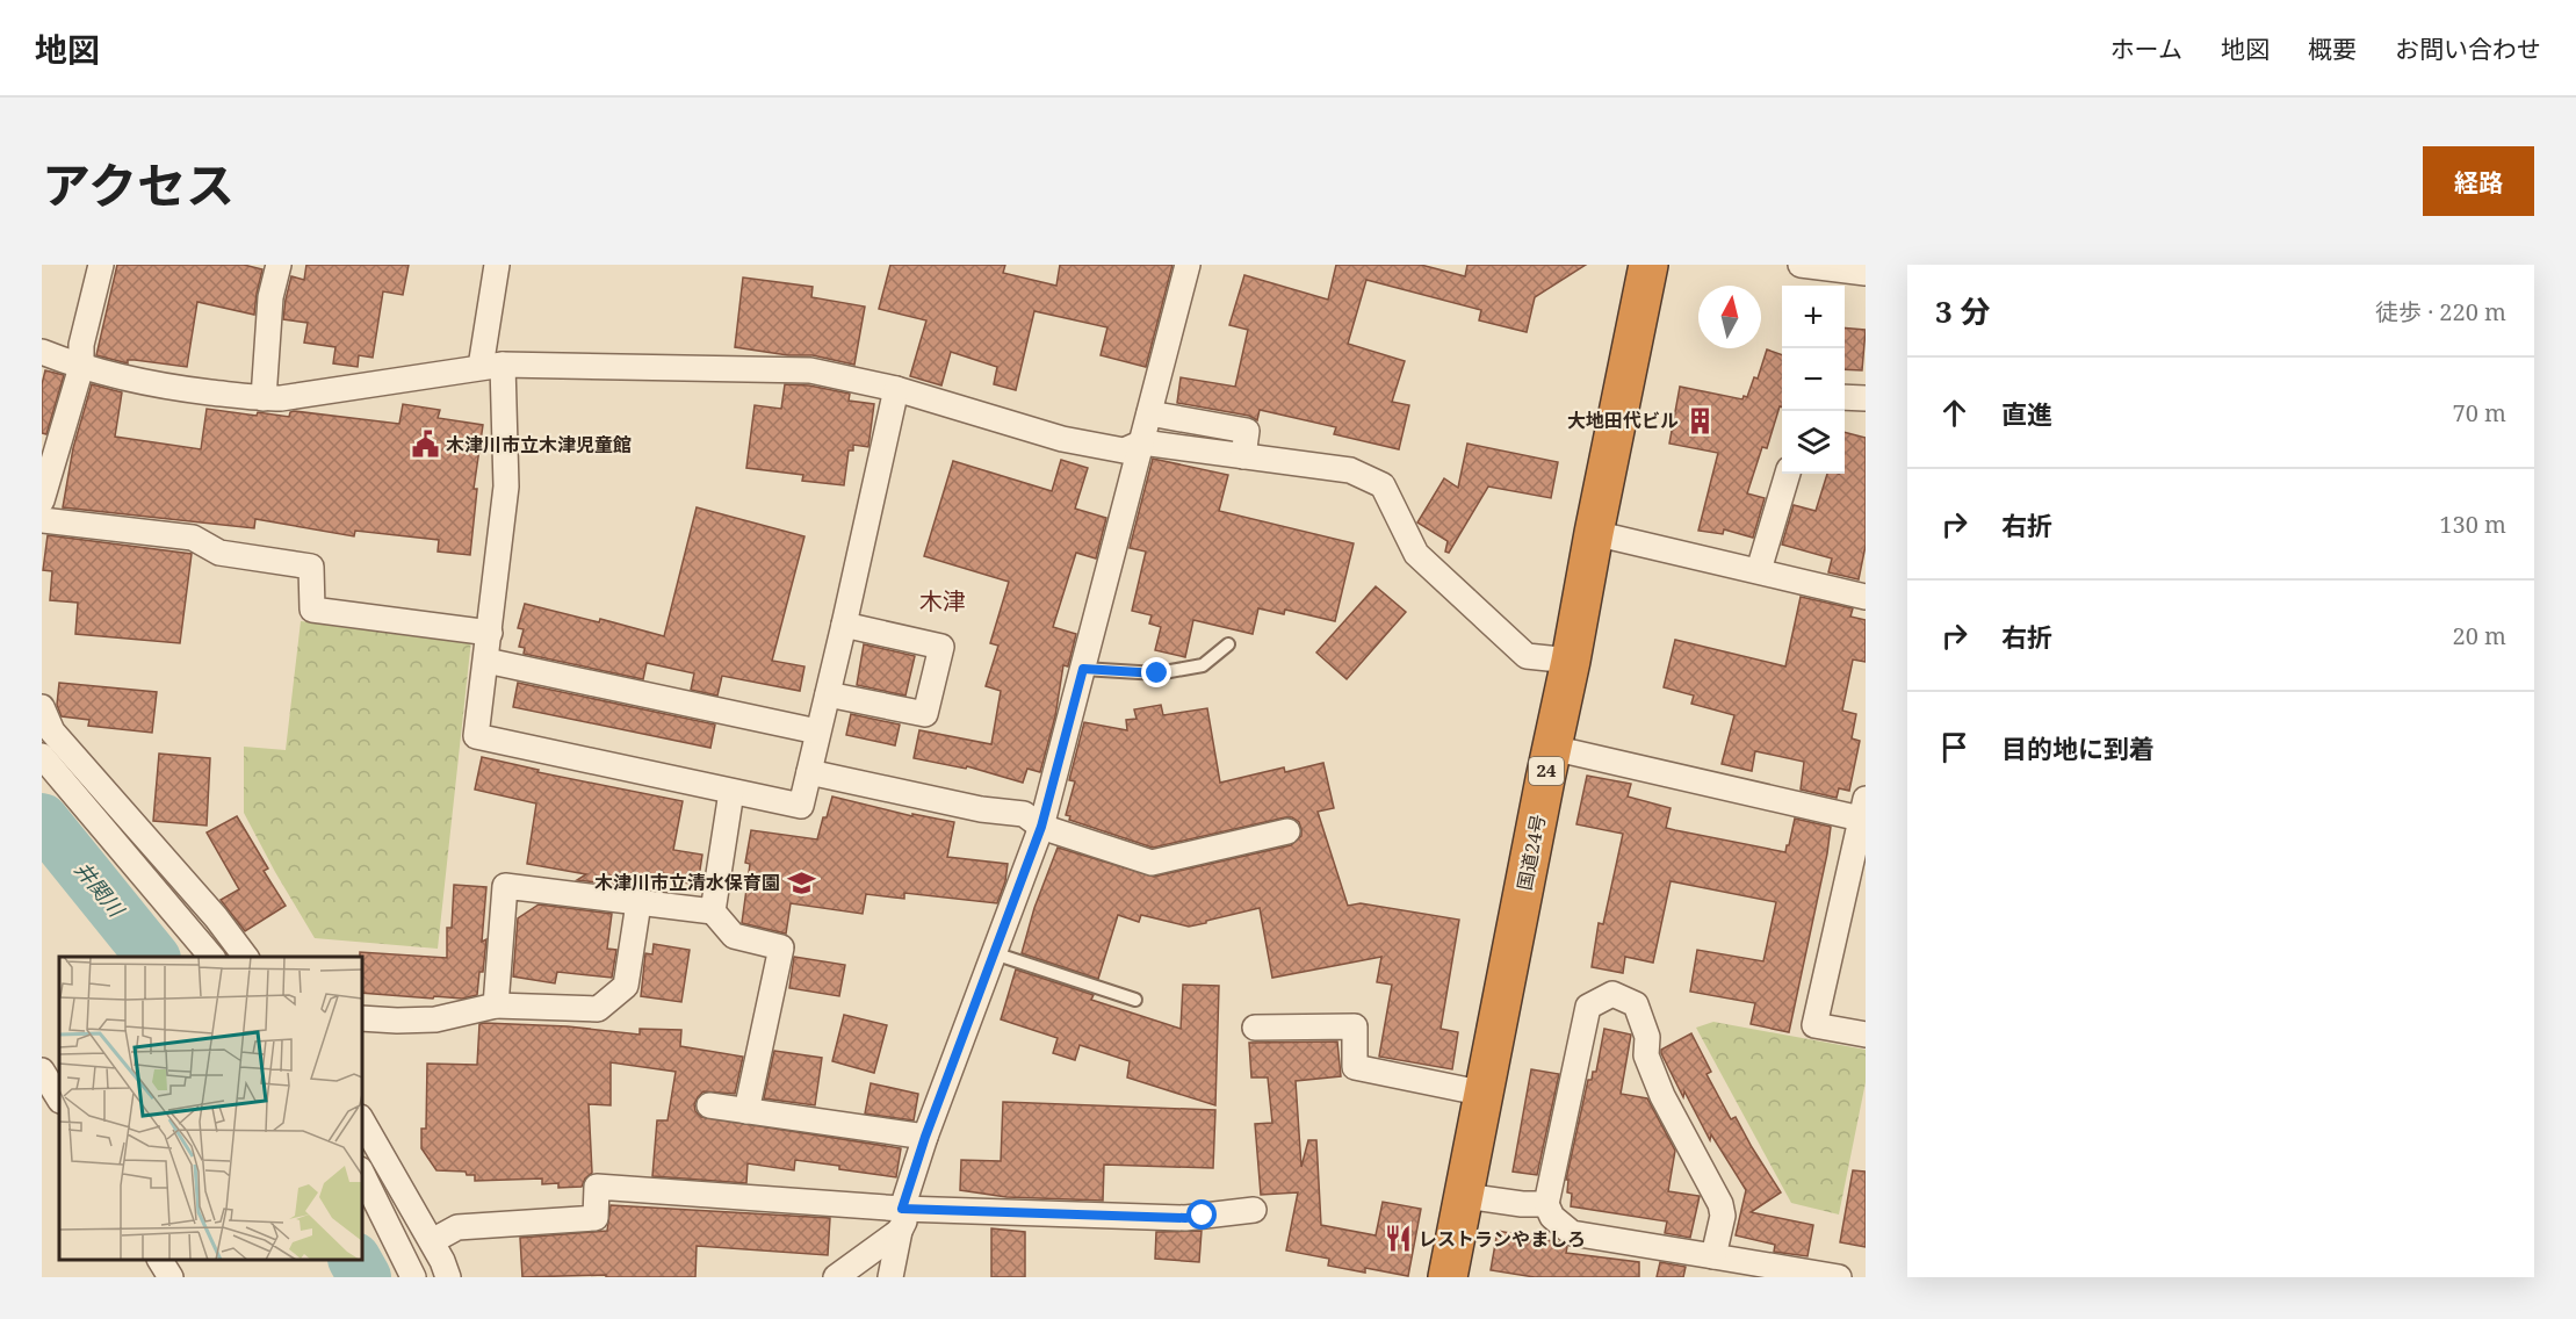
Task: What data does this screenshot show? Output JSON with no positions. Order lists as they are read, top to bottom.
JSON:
{
  "streets": {
    "highway": ["24", "国道24号"]
  },
  "districts": ["木津"],
  "water": ["井関川"],
  "places": {
    "building": ["大地田代ビル"],
    "public building": ["木津川市立木津児童館"],
    "school or university": ["木津川市立清水保育園"],
    "restaurant": ["レストランやましろ"]
  },
  "north": "top",
  "page": {
    "header": "地図",
    "nav": [
      "ホーム",
      "地図",
      "概要",
      "お問い合わせ"
    ],
    "title": "アクセス",
    "buttons": "経路",
    "heading": ["3 分", "徒歩 · 220 m"],
    "map_buttons": ["+", "−"],
    "list": [
      ["直進", "70 m"],
      ["右折", "130 m"],
      ["右折", "20 m"],
      "目的地に到着"
    ]
  }
}
